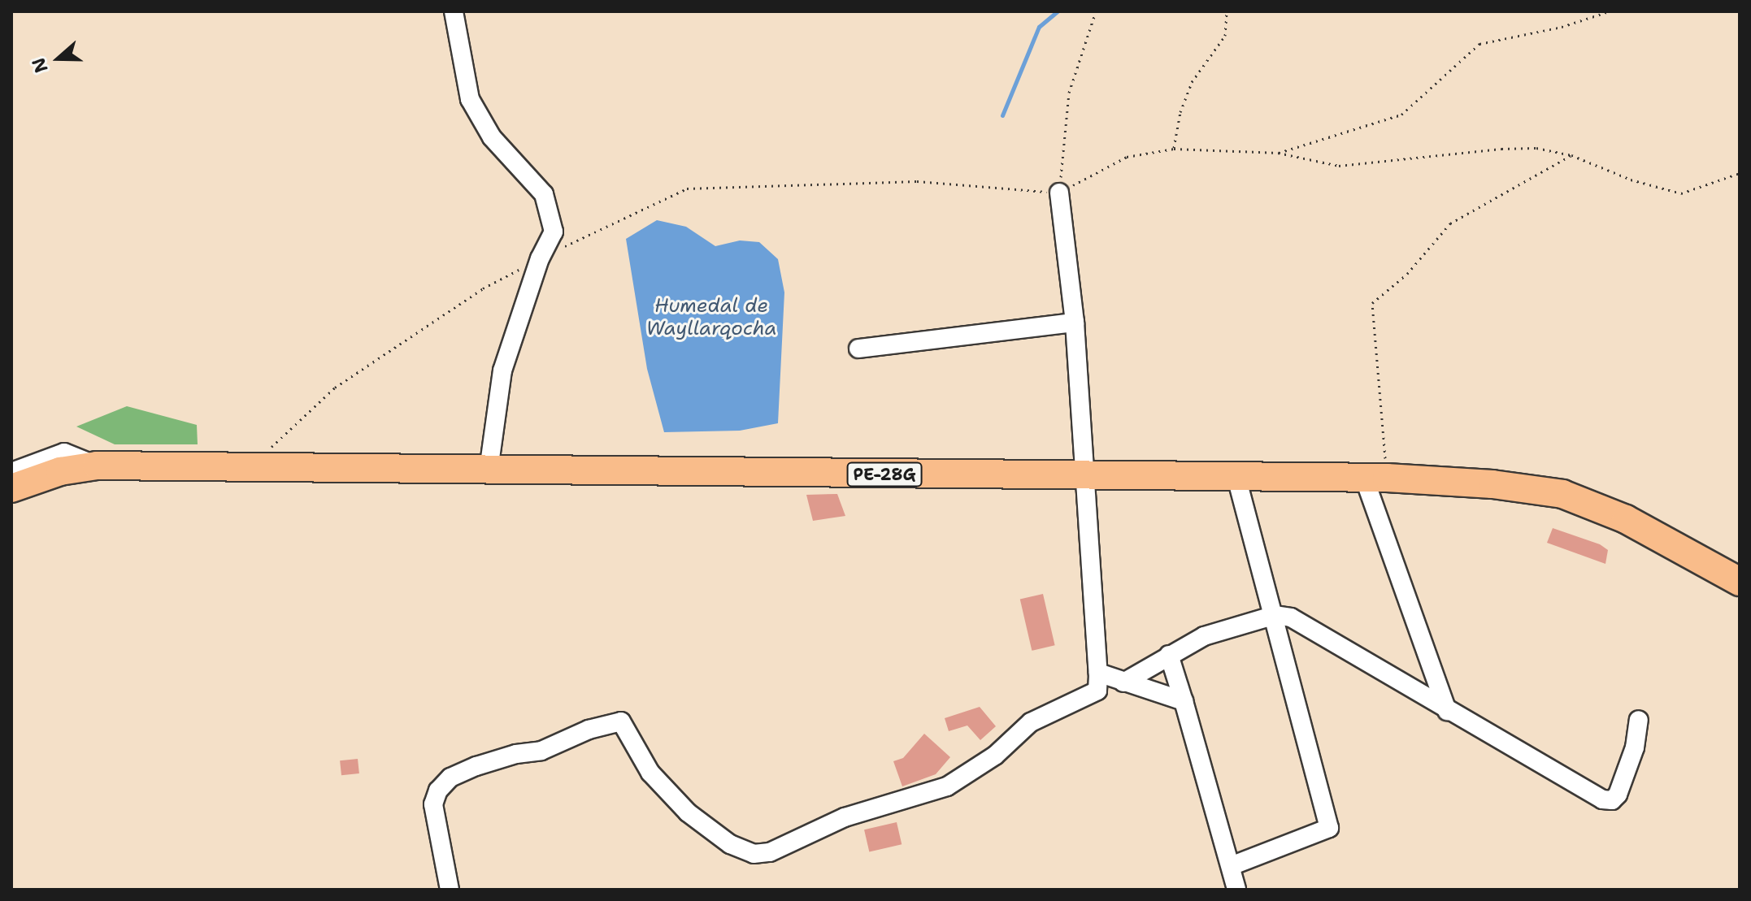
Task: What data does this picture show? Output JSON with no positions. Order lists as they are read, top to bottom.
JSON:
{
  "streets": {
    "highway": ["PE-28G"]
  },
  "water": ["Humedal de Wayllarqocha"],
  "north": "left"
}
